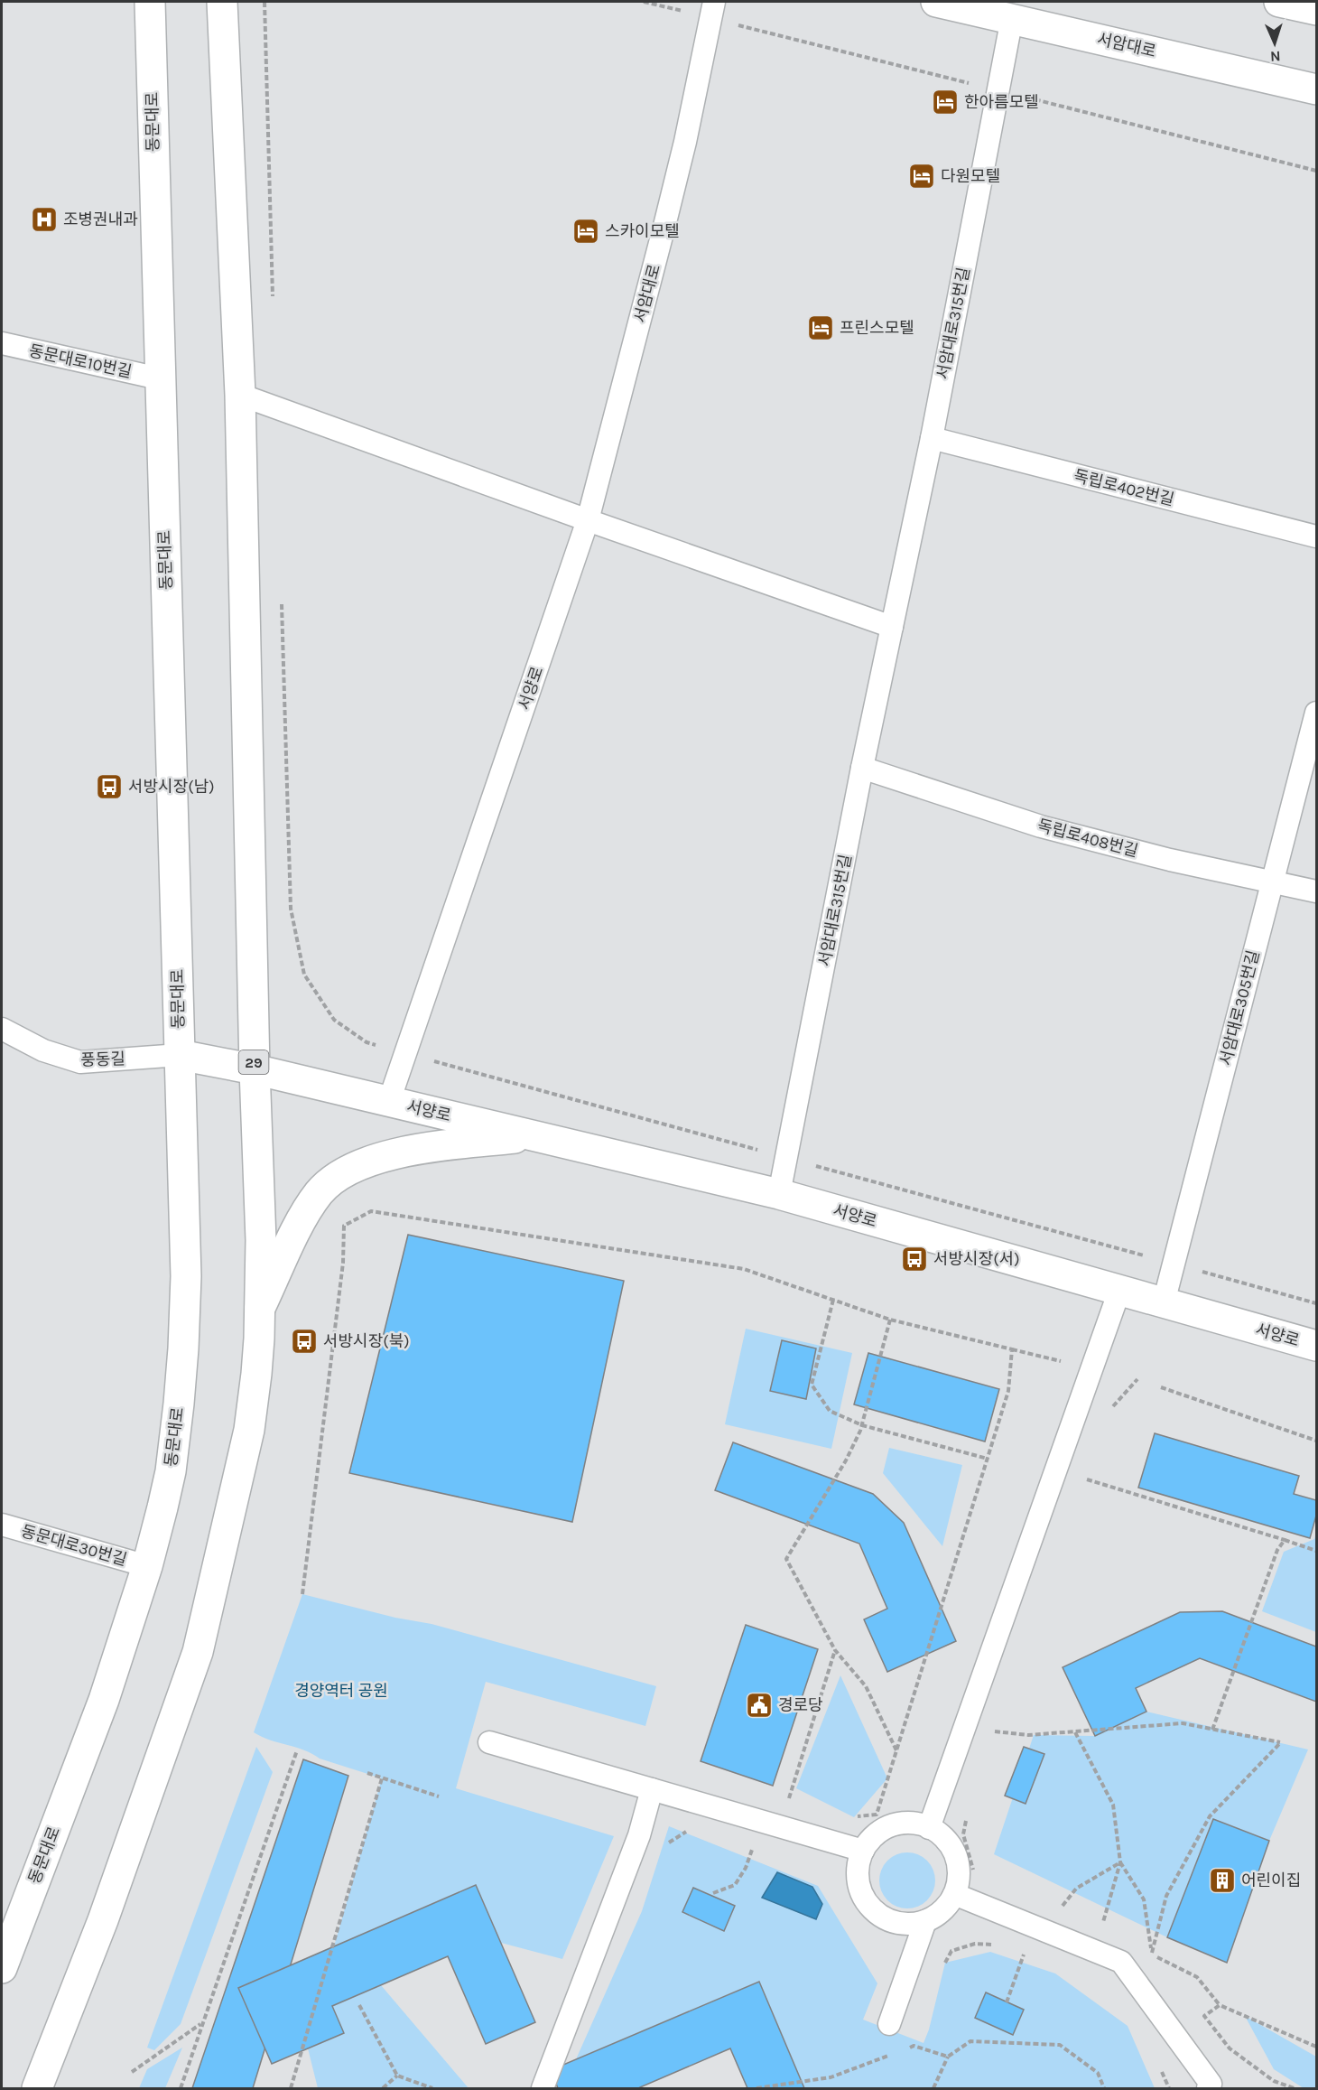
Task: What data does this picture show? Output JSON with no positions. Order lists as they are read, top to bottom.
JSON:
{
  "streets": {
    "main road": [
      "서암대로",
      "동문대로",
      "서양로",
      "29"
    ],
    "lane": [
      "서암대로315번길",
      "동문대로10번길",
      "독립로402번길",
      "독립로408번길",
      "서암대로305번길",
      "풍동길",
      "동문대로30번길"
    ]
  },
  "crossings": [
    ["서암대로", "서암대로315번길"],
    ["서암대로", "서양로"],
    ["동문대로", "동문대로10번길"],
    ["동문대로", "서양로"],
    ["동문대로", "풍동길"],
    ["동문대로", "동문대로30번길"],
    ["서암대로315번길", "독립로402번길"],
    ["서암대로315번길", "서양로"],
    ["서암대로315번길", "독립로408번길"],
    ["서양로", "서암대로305번길"],
    ["서양로", "풍동길"],
    ["서양로", "29"],
    ["독립로408번길", "서암대로305번길"]
  ],
  "parks": ["경양역터 공원"],
  "places": {
    "hotel": [
      "한아름모텔",
      "다원모텔",
      "스카이모텔",
      "프린스모텔"
    ],
    "hospital": ["조병권내과"],
    "bus stop": ["서방시장(남)", "서방시장(서)", "서방시장(북)"],
    "public building": ["경로당"],
    "building": ["어린이집"]
  },
  "north": "bottom"
}
